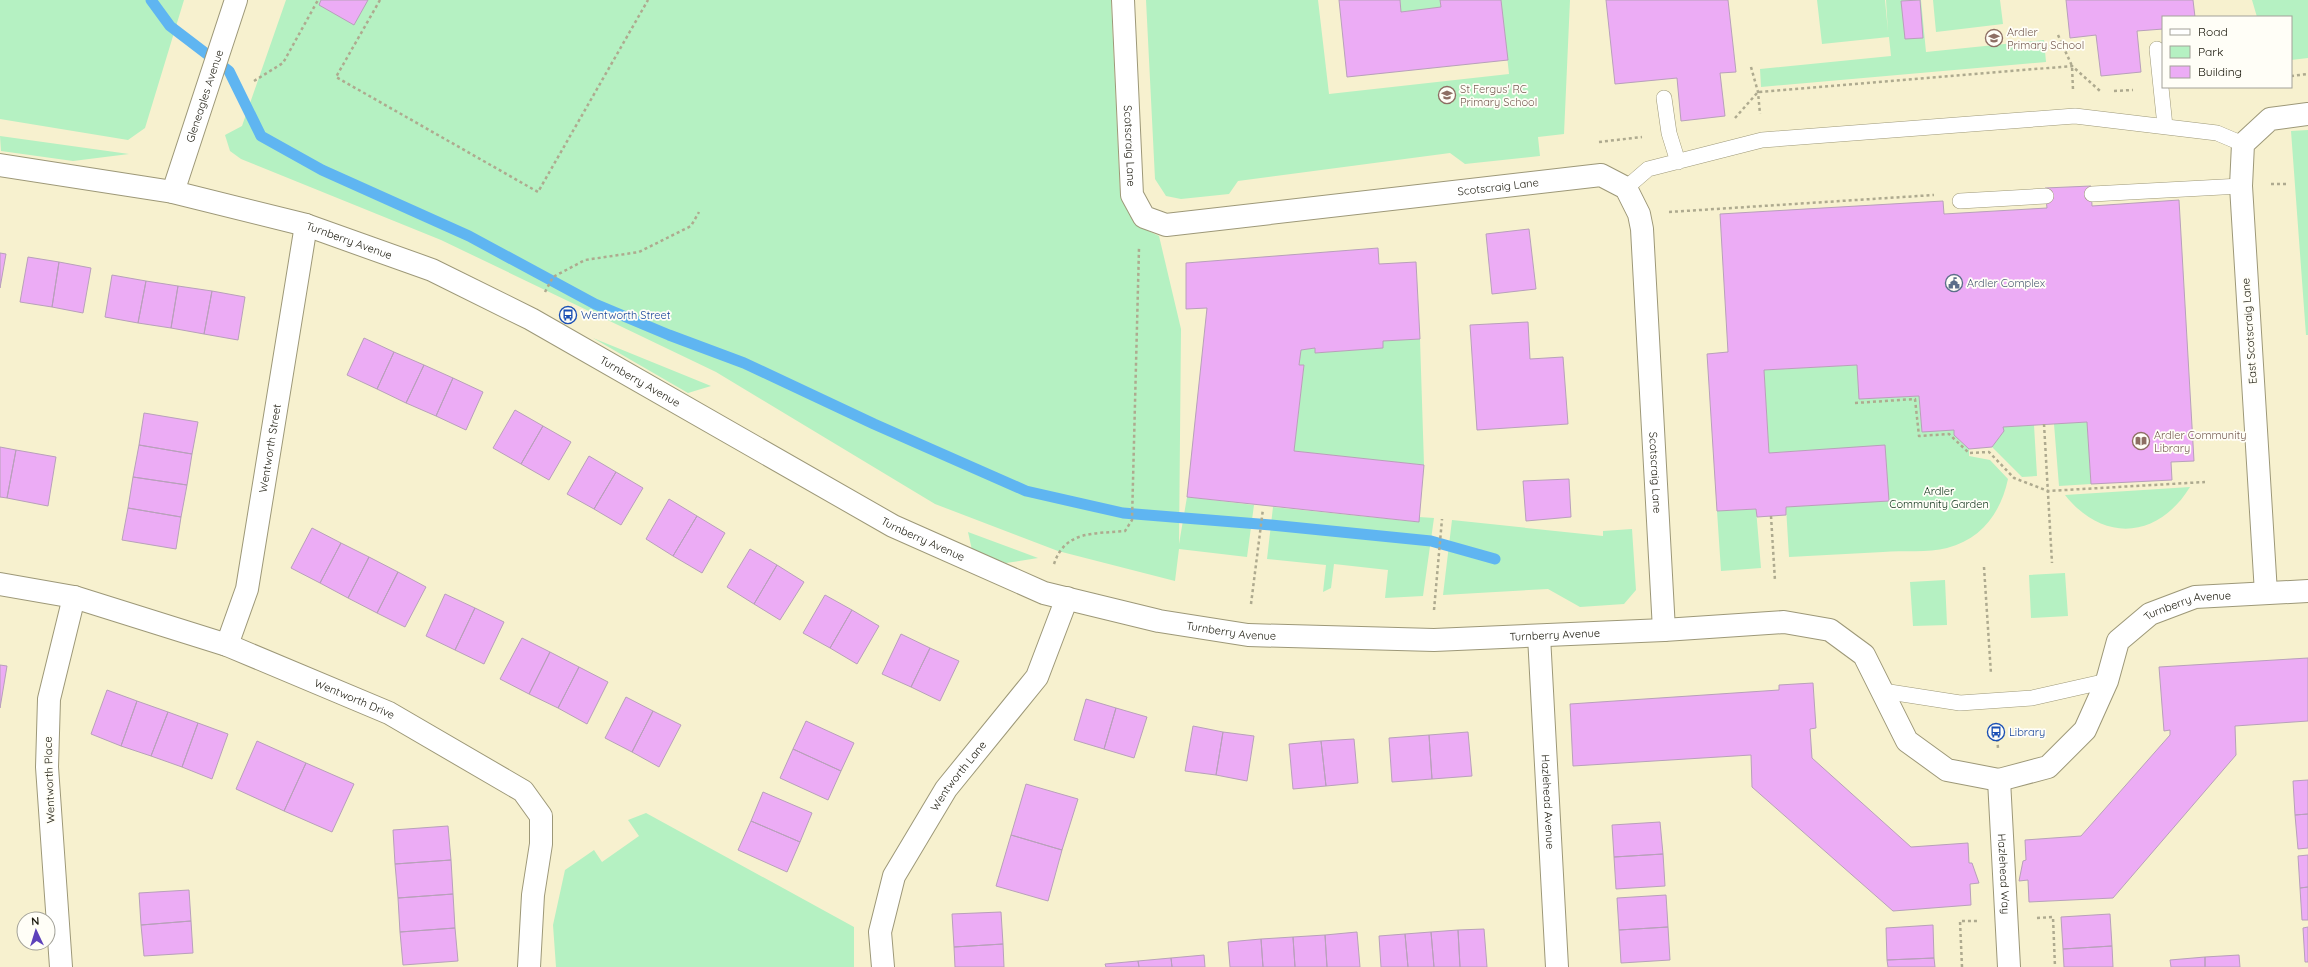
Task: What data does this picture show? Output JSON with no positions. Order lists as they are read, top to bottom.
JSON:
{
  "streets": {
    "street": [
      "Gleneagles Avenue",
      "Scotscraig Lane",
      "Turnberry Avenue",
      "East Scotscraig Lane",
      "Wentworth Street",
      "Wentworth Drive",
      "Wentworth Lane",
      "Wentworth Place",
      "Hazlehead Avenue",
      "Hazlehead Way"
    ]
  },
  "crossings": [
    ["Gleneagles Avenue", "Turnberry Avenue"],
    ["Scotscraig Lane", "Turnberry Avenue"],
    ["Turnberry Avenue", "East Scotscraig Lane"],
    ["Turnberry Avenue", "Wentworth Street"],
    ["Turnberry Avenue", "Wentworth Lane"],
    ["Turnberry Avenue", "Hazlehead Avenue"],
    ["Turnberry Avenue", "Hazlehead Way"],
    ["Wentworth Street", "Wentworth Drive"],
    ["Wentworth Drive", "Wentworth Place"]
  ],
  "parks": ["Ardler Community Garden"],
  "places": {
    "school or university": ["Ardler Primary School", "St Fergus' RC Primary School"],
    "public building": ["Ardler Complex"],
    "bus stop": ["Wentworth Street", "Library"],
    "library": ["Ardler Community Library"]
  },
  "legend": ["Road", "Park", "Building"],
  "north": "top"
}
